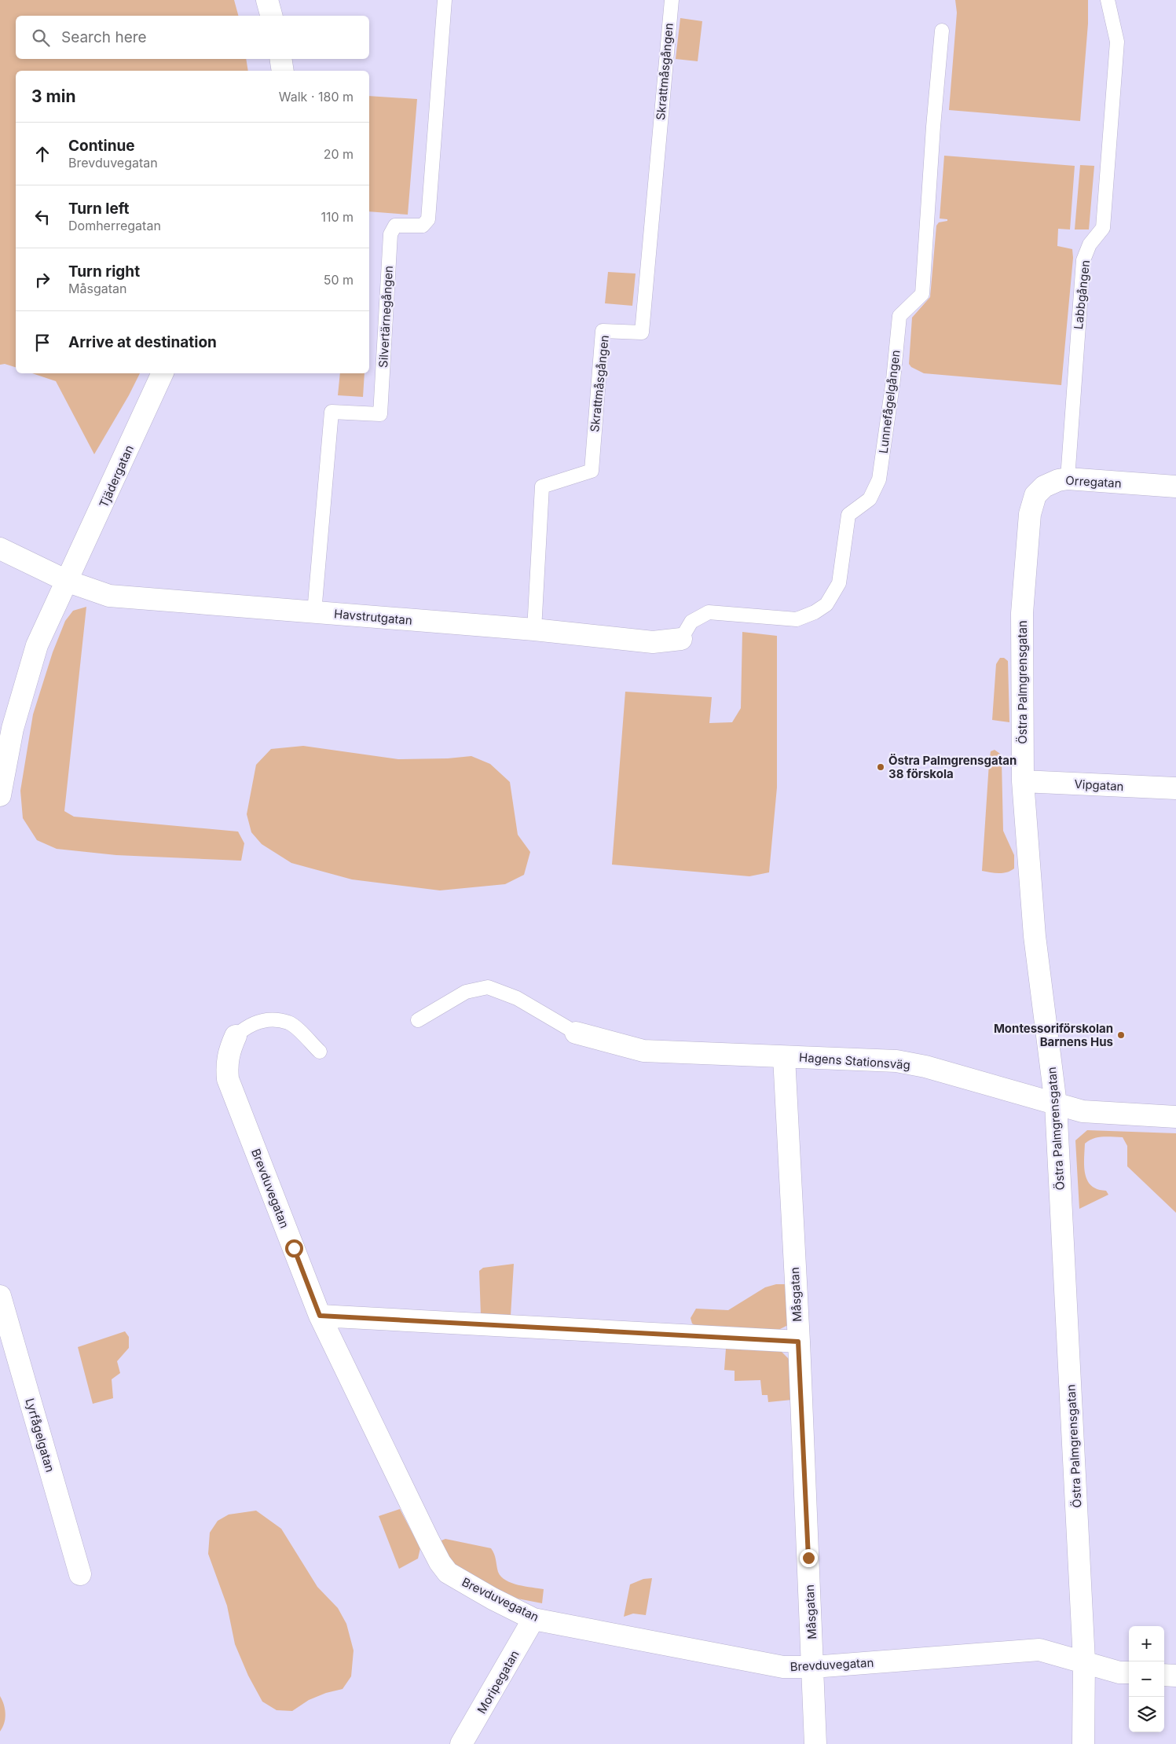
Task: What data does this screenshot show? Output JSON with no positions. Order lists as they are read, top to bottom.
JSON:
{
  "streets": {
    "street": [
      "Tjädergatan",
      "Orregatan",
      "Havstrutgatan",
      "Östra Palmgrensgatan",
      "Vipgatan",
      "Hagens Stationsväg",
      "Brevduvegatan",
      "Måsgatan",
      "Lyrfågelgatan",
      "Moripegatan"
    ],
    "lane": [
      "Skrattmåsgången",
      "Labbgången",
      "Silvertärnegången",
      "Lunnefågelgången"
    ]
  },
  "crossings": [
    ["Skrattmåsgången", "Havstrutgatan"],
    ["Labbgången", "Orregatan"],
    ["Silvertärnegången", "Havstrutgatan"],
    ["Lunnefågelgången", "Havstrutgatan"],
    ["Tjädergatan", "Havstrutgatan"],
    ["Orregatan", "Östra Palmgrensgatan"],
    ["Östra Palmgrensgatan", "Vipgatan"],
    ["Östra Palmgrensgatan", "Hagens Stationsväg"],
    ["Östra Palmgrensgatan", "Brevduvegatan"],
    ["Hagens Stationsväg", "Måsgatan"],
    ["Brevduvegatan", "Måsgatan"],
    ["Brevduvegatan", "Moripegatan"]
  ],
  "places": ["Östra Palmgrensgatan 38 förskola", "Montessoriförskolan Barnens Hus"],
  "page": {
    "search": "Search here",
    "heading": ["3 min", "Walk · 180 m"],
    "list": [
      ["Continue", "Brevduvegatan", "20 m"],
      ["Turn left", "Domherregatan", "110 m"],
      ["Turn right", "Måsgatan", "50 m"],
      "Arrive at destination"
    ],
    "map_buttons": ["+", "−"]
  }
}
